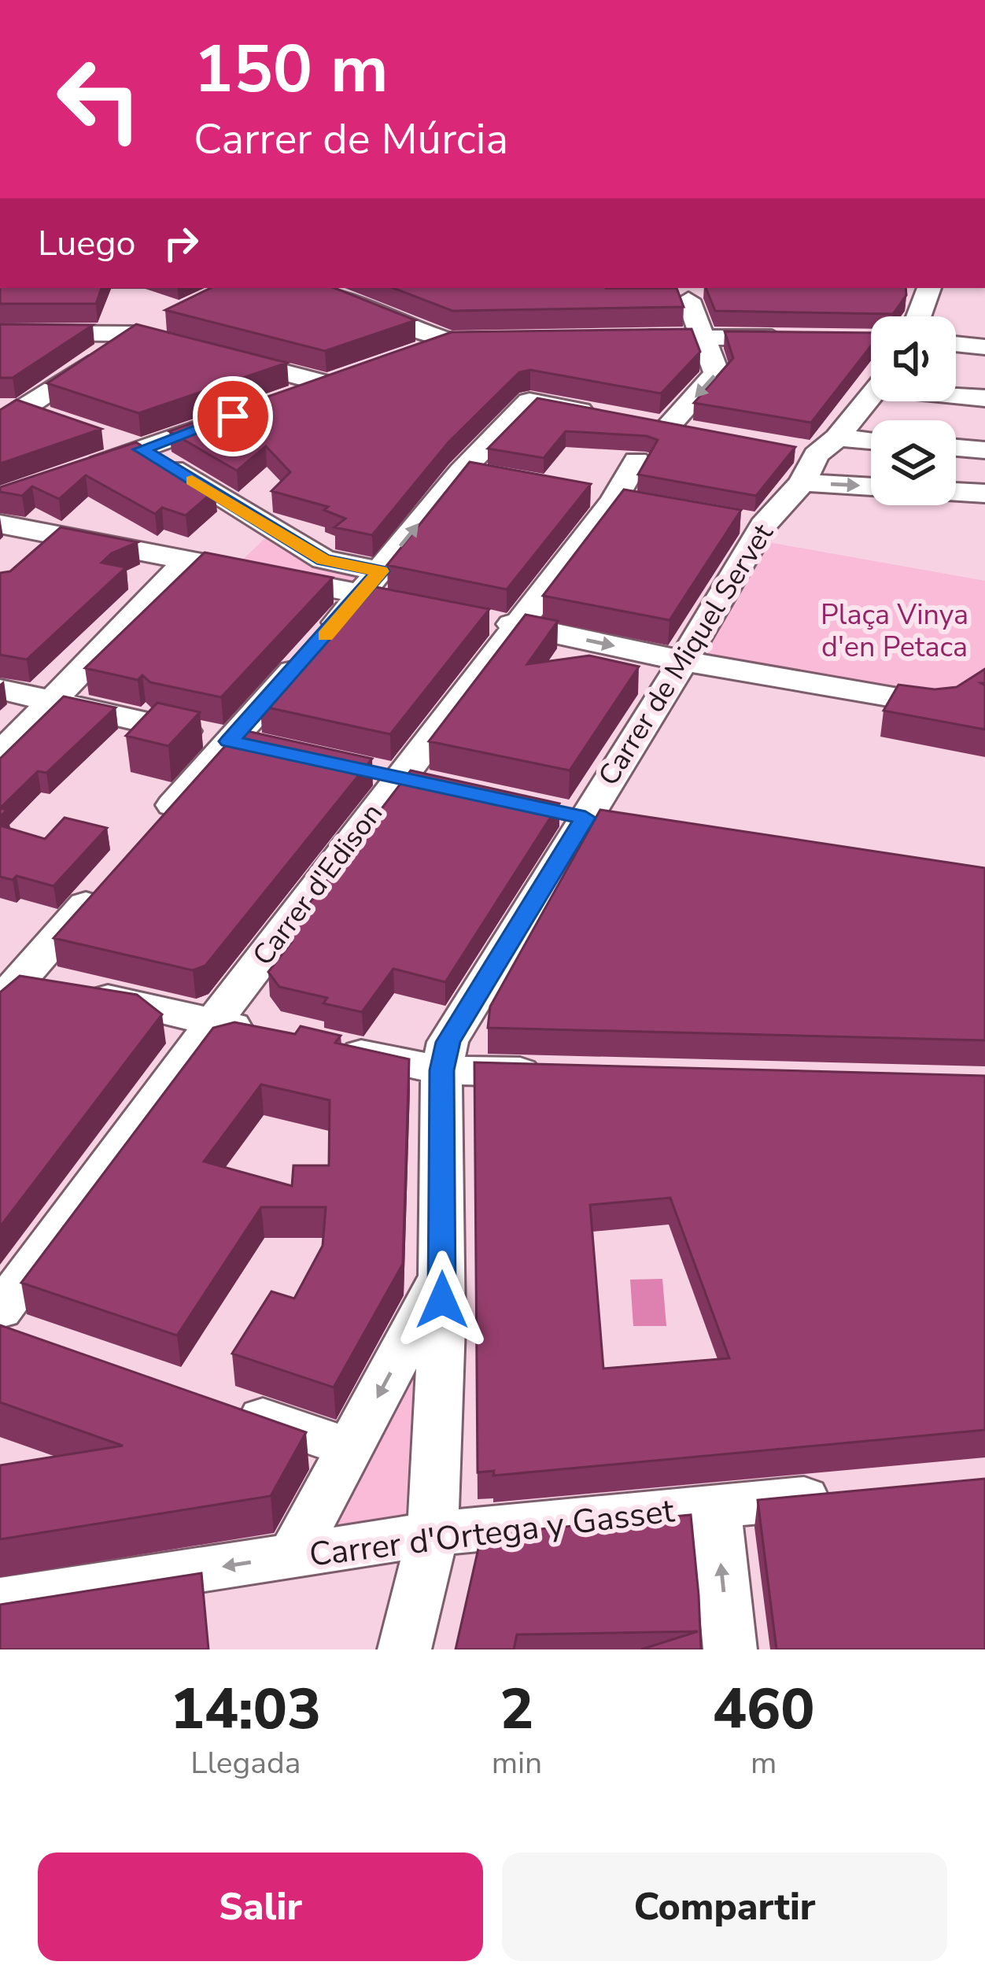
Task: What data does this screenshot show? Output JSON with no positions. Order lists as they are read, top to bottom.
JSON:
{
  "streets": {
    "street": ["Carrer de Miquel Servet", "Carrer d'Edison", "Carrer d'Ortega y Gasset"]
  },
  "crossings": [
    ["Carrer de Miquel Servet", "Carrer d'Ortega y Gasset"]
  ],
  "parks": ["Plaça Vinya d'en Petaca"],
  "page": {
    "turn": ["150 m", "Carrer de Múrcia"],
    "then": "Luego",
    "eta": [
      "14:03",
      "Llegada",
      "2",
      "min",
      "460",
      "m"
    ],
    "buttons": ["Salir", "Compartir"]
  }
}
